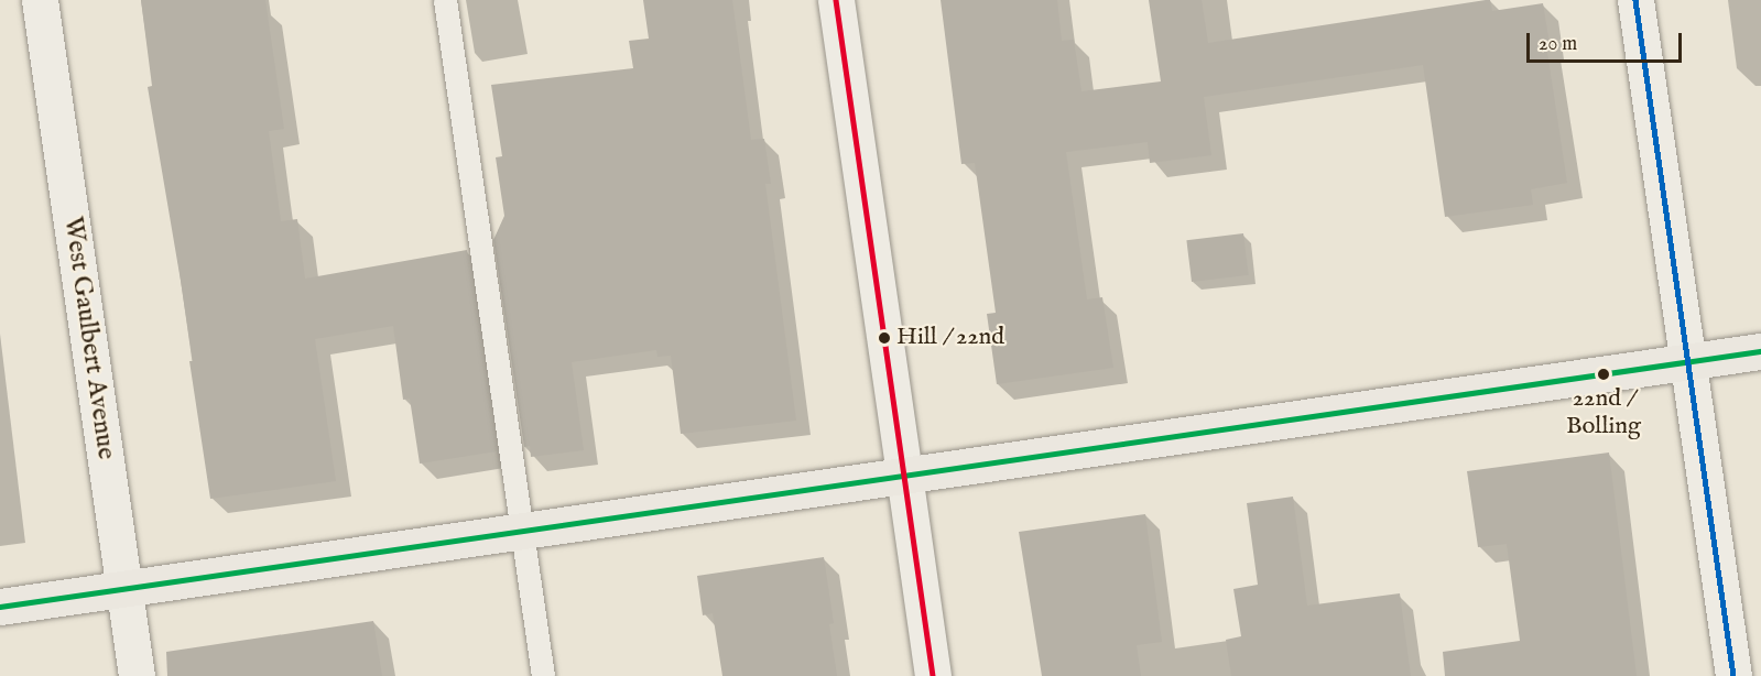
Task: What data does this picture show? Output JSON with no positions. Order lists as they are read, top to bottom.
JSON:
{
  "streets": {
    "street": ["West Gaulbert Avenue"]
  },
  "places": ["Hill / 22nd", "22nd / Bolling"],
  "scale_bar": "20 m"
}
